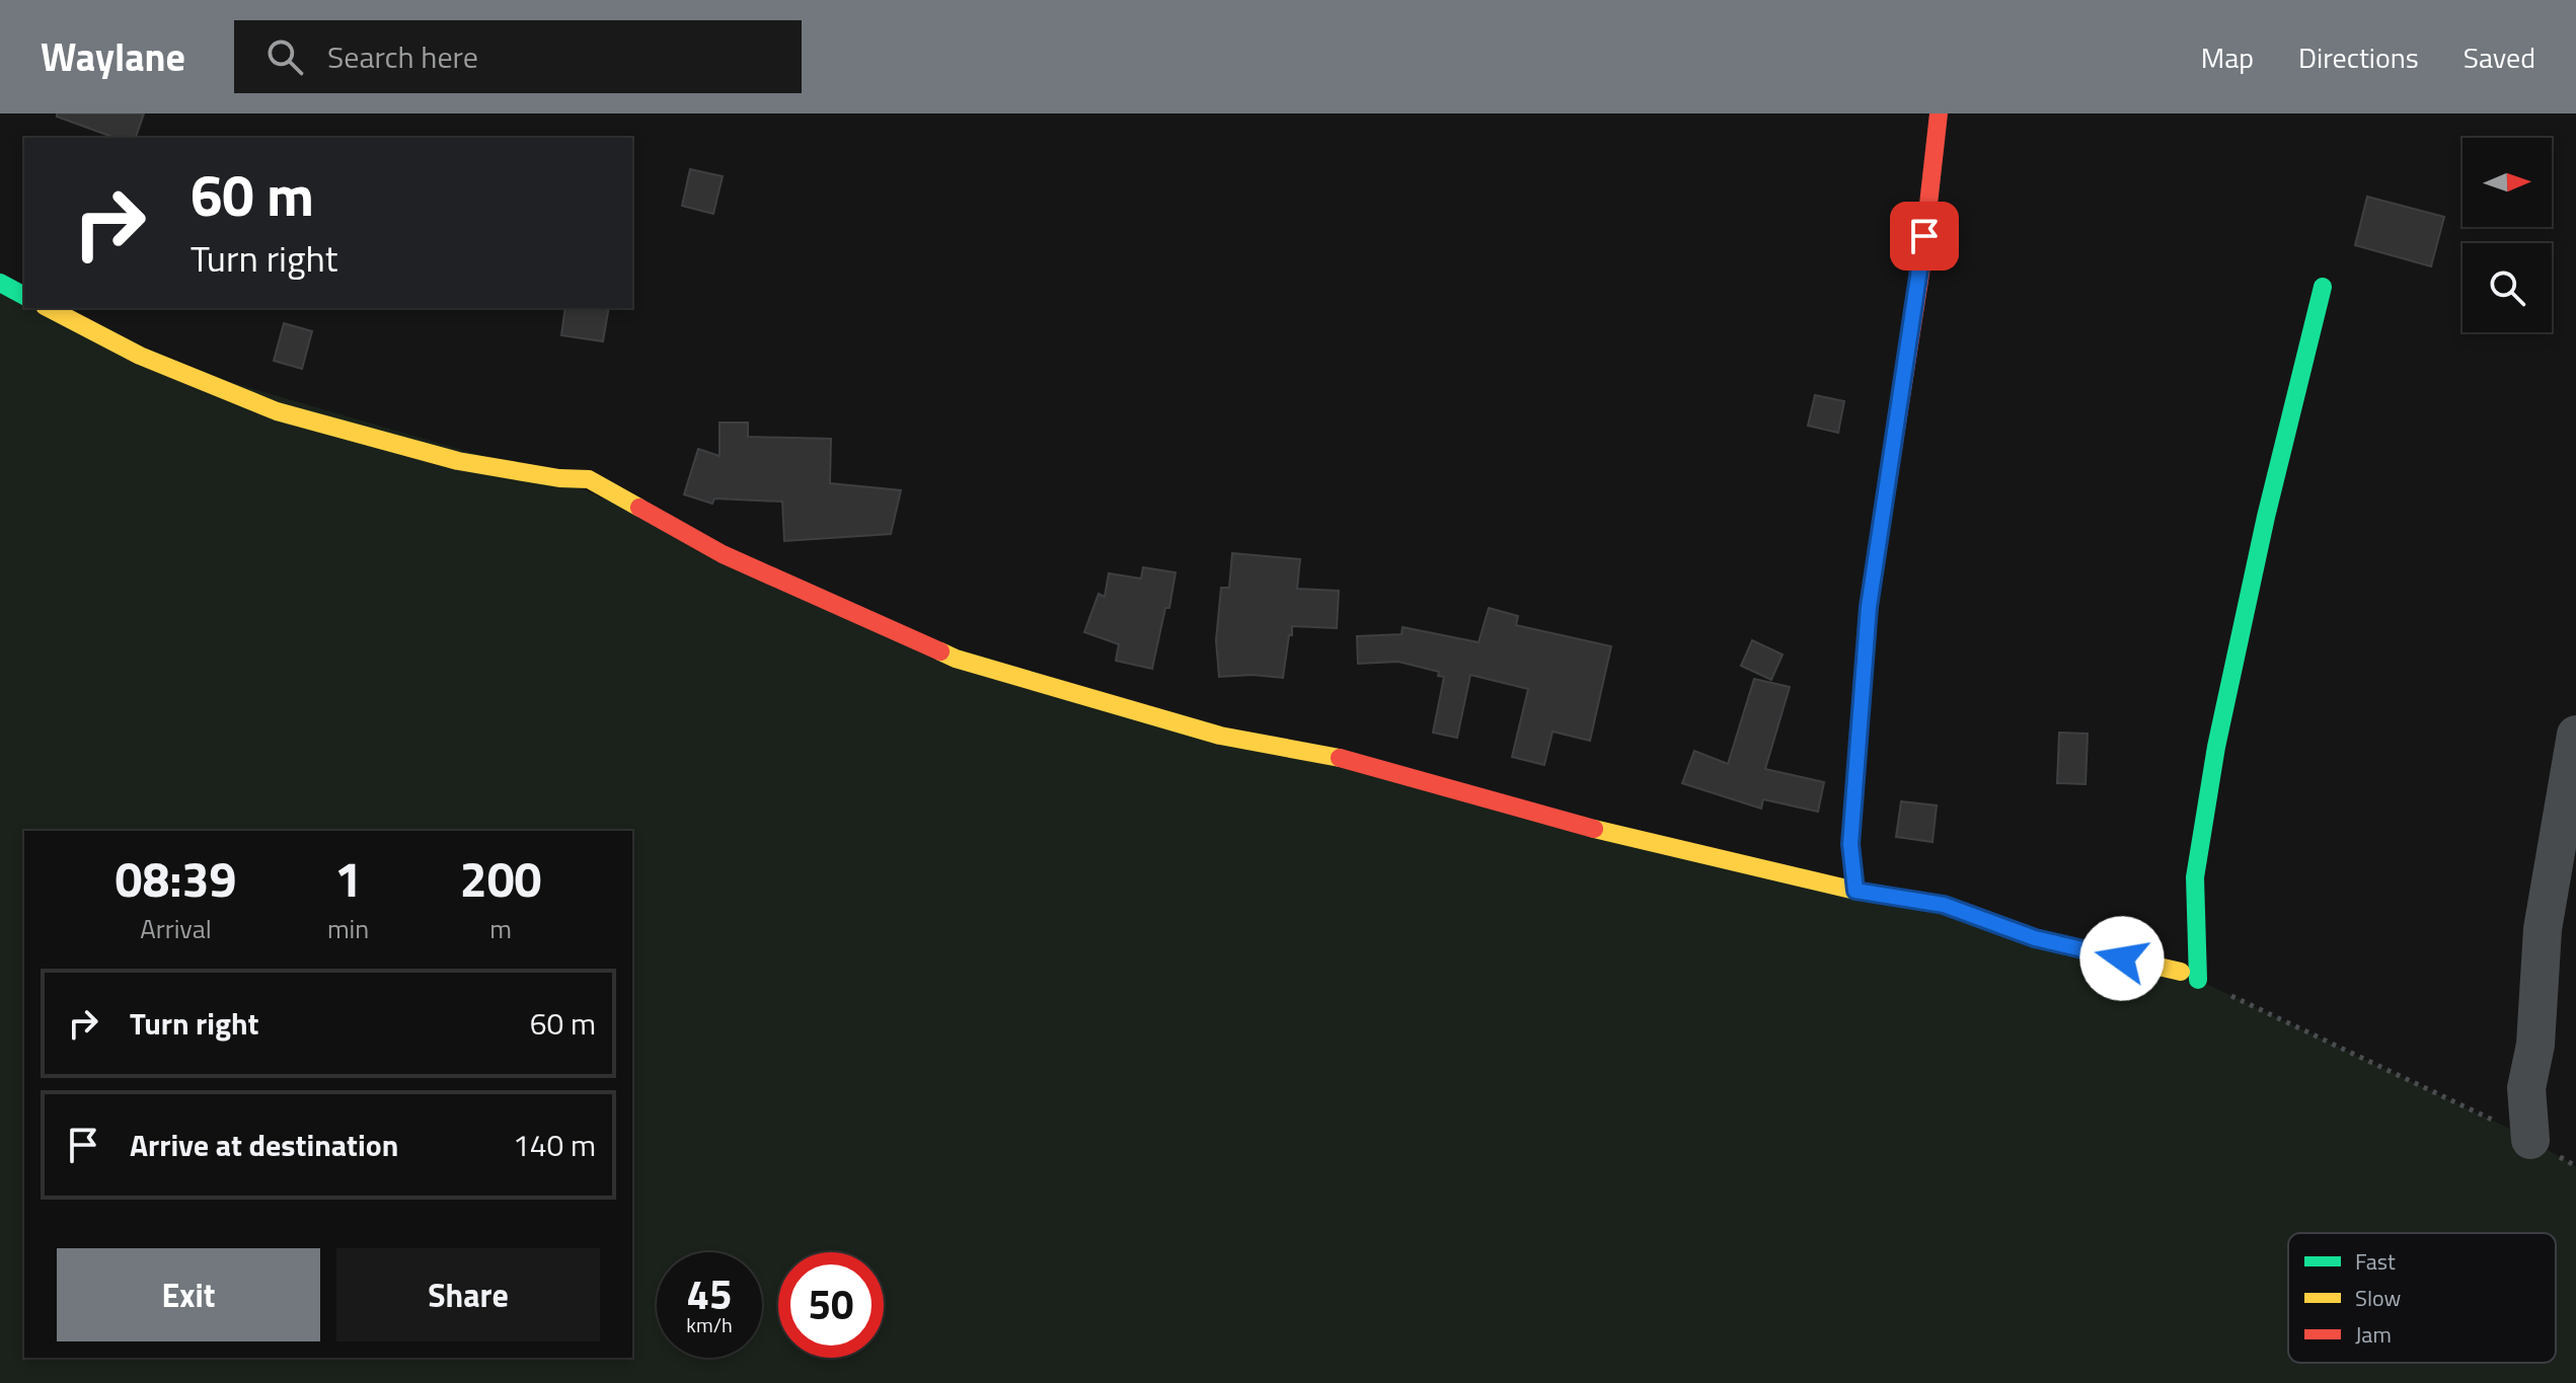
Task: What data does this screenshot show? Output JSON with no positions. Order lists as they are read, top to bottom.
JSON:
{
  "legend": ["Fast", "Slow", "Jam"],
  "north": "right",
  "page": {
    "header": "Waylane",
    "search": "Search here",
    "nav": ["Map", "Directions", "Saved"],
    "turn": ["60 m", "Turn right"],
    "eta": [
      "08:39",
      "Arrival",
      "1",
      "min",
      "200",
      "m"
    ],
    "list": [
      {
        "name": "Turn right",
        "value": "60 m"
      },
      {
        "name": "Arrive at destination",
        "value": "140 m"
      }
    ],
    "buttons": ["Exit", "Share"],
    "speed": "45 km/h",
    "limit": "50"
  }
}
